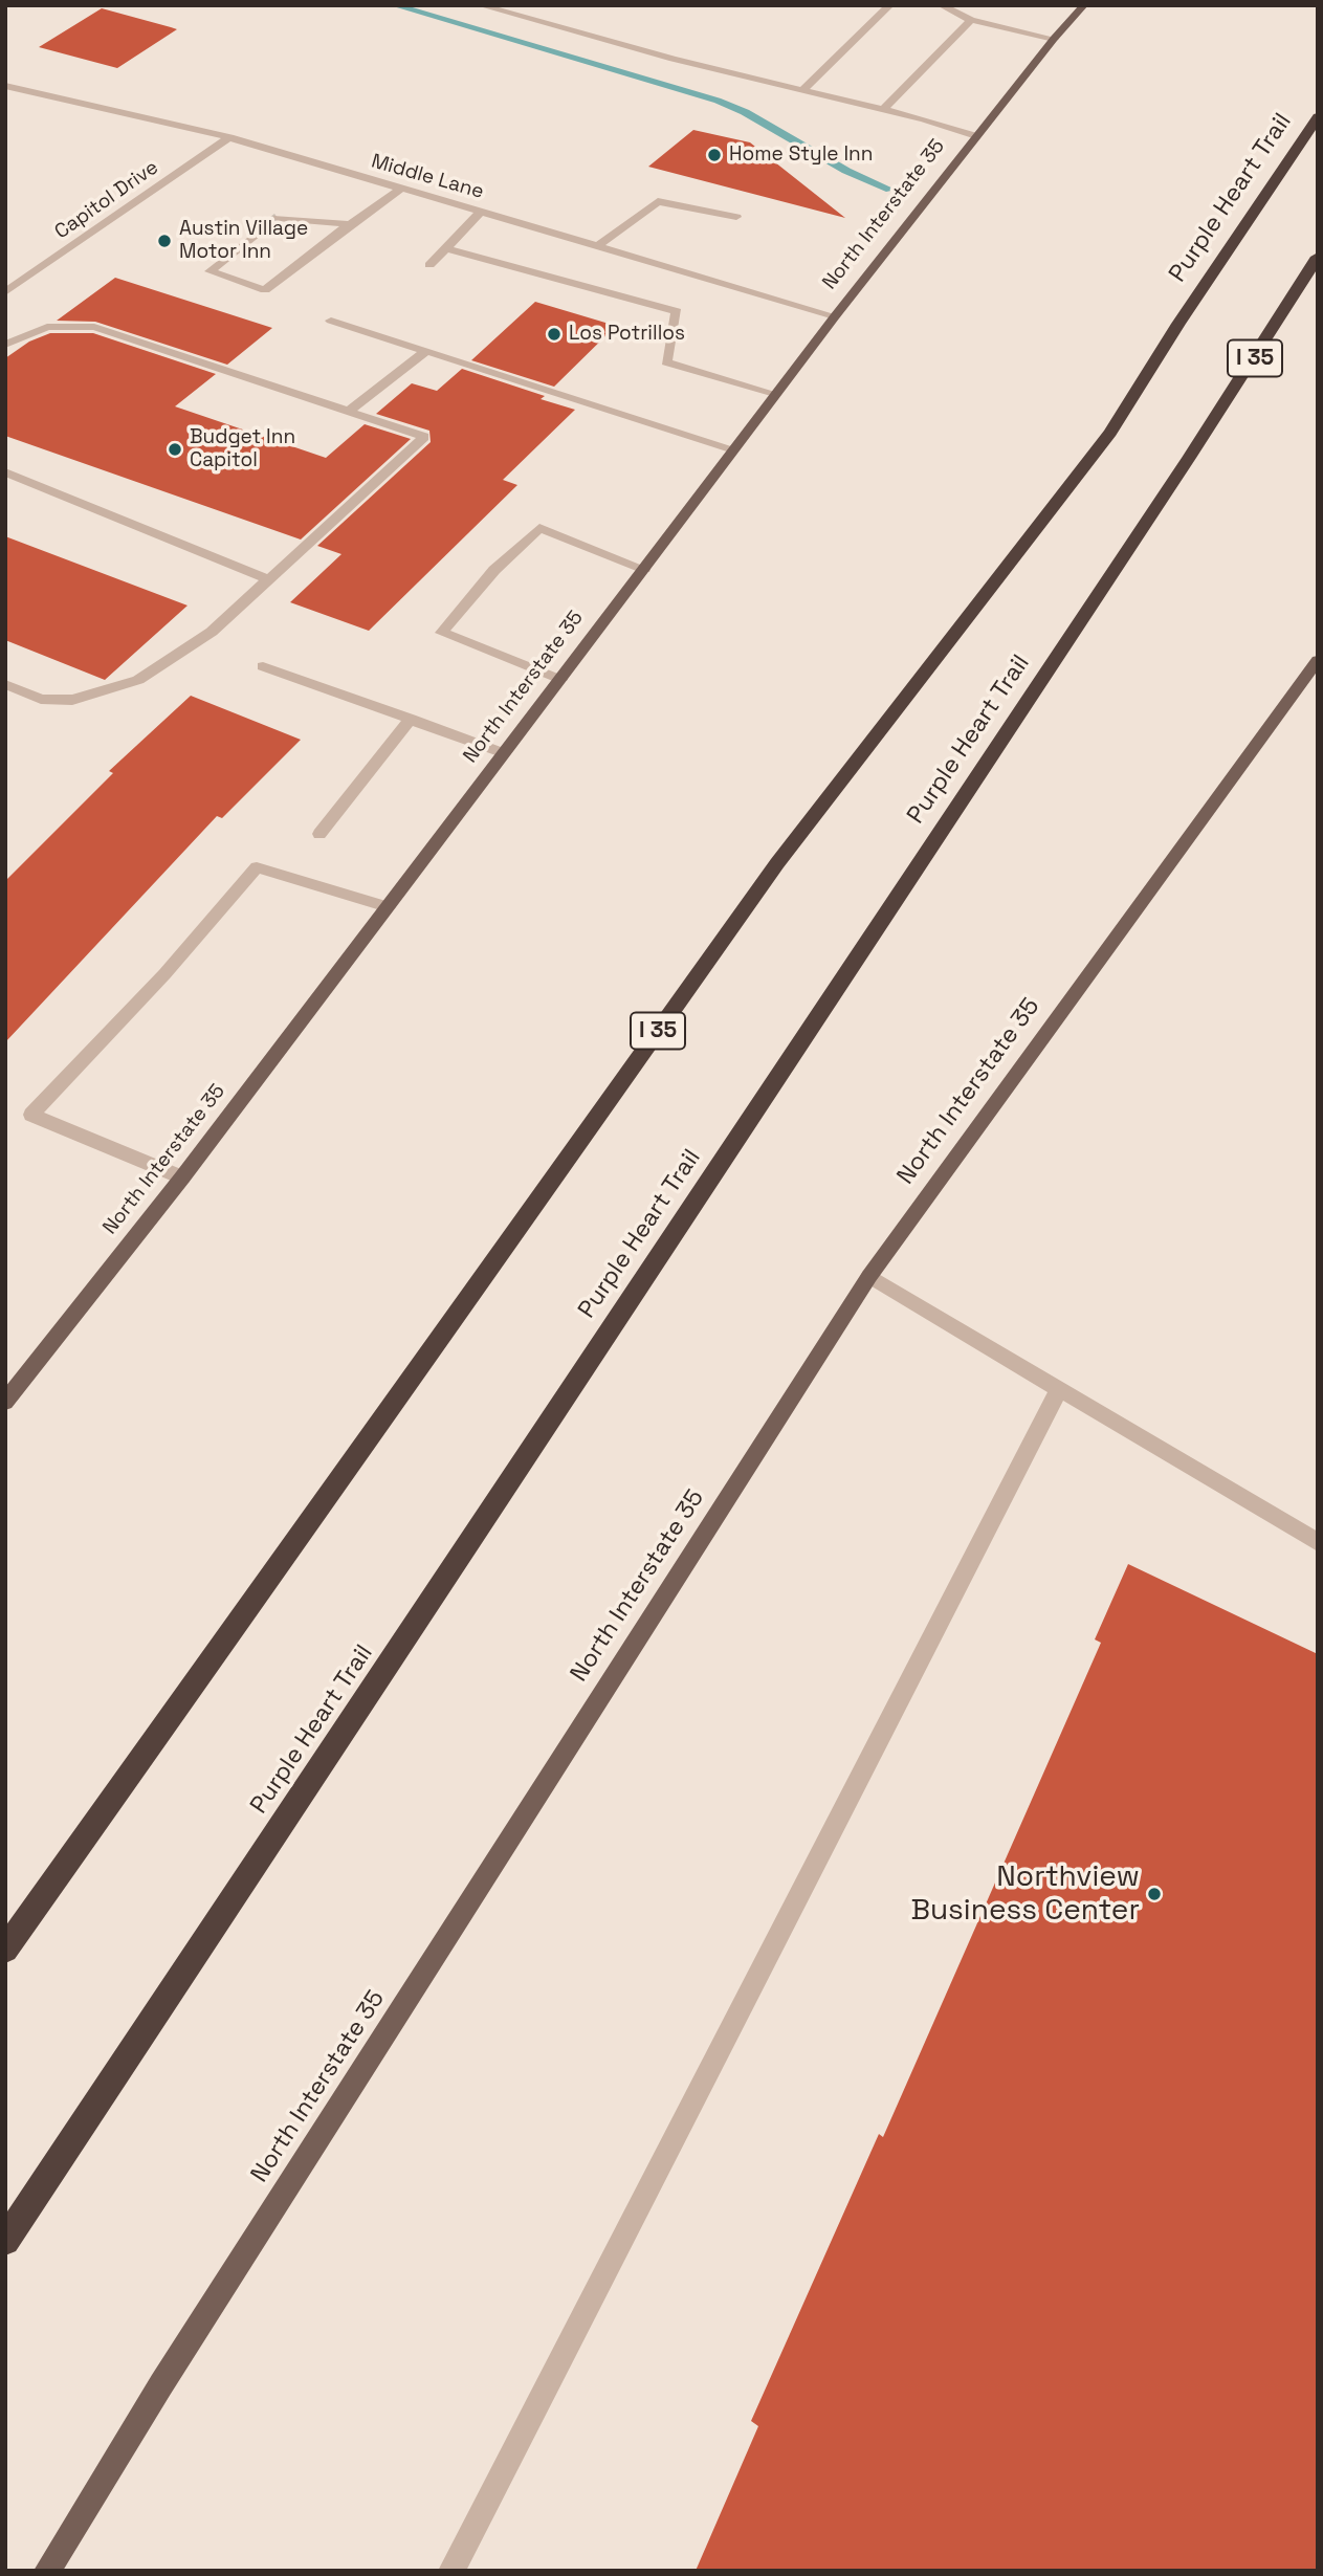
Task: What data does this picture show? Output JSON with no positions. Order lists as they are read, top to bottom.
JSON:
{
  "streets": {
    "highway": ["Purple Heart Trail", "I 35"],
    "main road": ["North Interstate 35"],
    "street": ["Middle Lane", "Capitol Drive"]
  },
  "crossings": [
    ["Middle Lane", "Capitol Drive"],
    ["Middle Lane", "North Interstate 35"]
  ],
  "places": [
    "Home Style Inn",
    "Austin Village Motor Inn",
    "Los Potrillos",
    "Budget Inn Capitol",
    "Northview Business Center"
  ]
}
